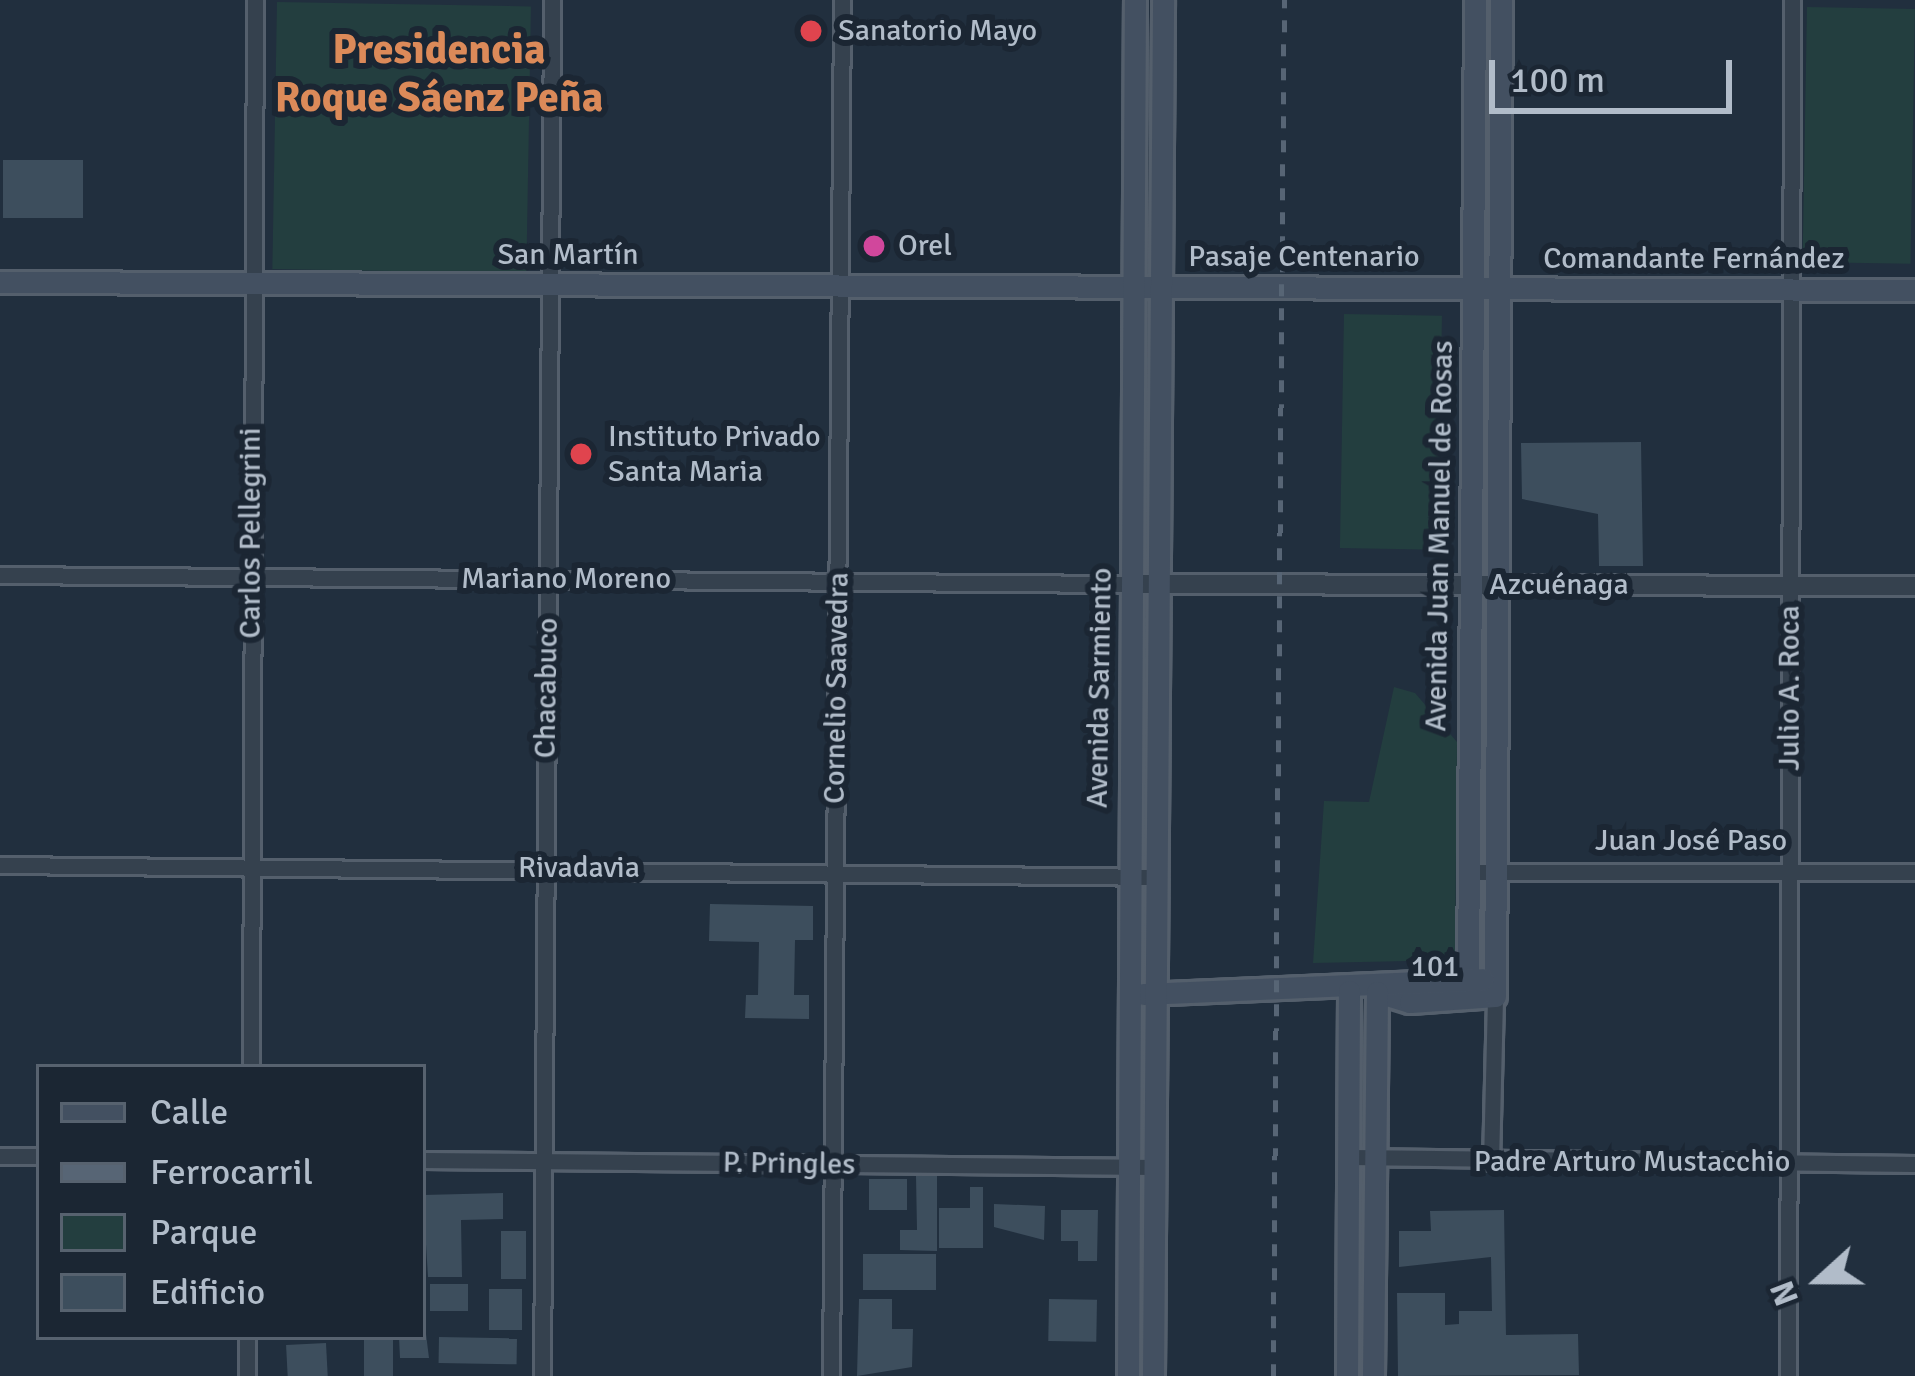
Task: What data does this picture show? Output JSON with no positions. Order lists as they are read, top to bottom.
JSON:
{
  "streets": {
    "main road": [
      "San Martín",
      "Pasaje Centenario",
      "Comandante Fernández",
      "Avenida Juan Manuel de Rosas",
      "Avenida Sarmiento",
      "101"
    ],
    "street": [
      "Carlos Pellegrini",
      "Mariano Moreno",
      "Azcuénaga",
      "Chacabuco",
      "Cornelio Saavedra",
      "Julio A. Roca",
      "Juan José Paso",
      "Rivadavia",
      "Padre Arturo Mustacchio",
      "P. Pringles"
    ]
  },
  "crossings": [
    ["San Martín", "Pasaje Centenario"],
    ["San Martín", "Carlos Pellegrini"],
    ["San Martín", "Chacabuco"],
    ["San Martín", "Cornelio Saavedra"],
    ["San Martín", "Avenida Sarmiento"],
    ["Pasaje Centenario", "Comandante Fernández"],
    ["Pasaje Centenario", "Avenida Juan Manuel de Rosas"],
    ["Pasaje Centenario", "Avenida Sarmiento"],
    ["Comandante Fernández", "Avenida Juan Manuel de Rosas"],
    ["Comandante Fernández", "Julio A. Roca"],
    ["Carlos Pellegrini", "Mariano Moreno"],
    ["Carlos Pellegrini", "Rivadavia"],
    ["Avenida Juan Manuel de Rosas", "Azcuénaga"],
    ["Avenida Juan Manuel de Rosas", "Juan José Paso"],
    ["Avenida Juan Manuel de Rosas", "101"],
    ["Mariano Moreno", "Azcuénaga"],
    ["Mariano Moreno", "Chacabuco"],
    ["Mariano Moreno", "Cornelio Saavedra"],
    ["Mariano Moreno", "Avenida Sarmiento"],
    ["Azcuénaga", "Avenida Sarmiento"],
    ["Azcuénaga", "Julio A. Roca"],
    ["Chacabuco", "Rivadavia"],
    ["Chacabuco", "P. Pringles"],
    ["Cornelio Saavedra", "Rivadavia"],
    ["Cornelio Saavedra", "P. Pringles"],
    ["Avenida Sarmiento", "Rivadavia"],
    ["Avenida Sarmiento", "P. Pringles"],
    ["Julio A. Roca", "Juan José Paso"],
    ["Julio A. Roca", "Padre Arturo Mustacchio"]
  ],
  "districts": ["Presidencia Roque Sáenz Peña"],
  "places": ["Sanatorio Mayo", "Orel", "Instituto Privado Santa Maria"],
  "legend": [
    "Calle",
    "Ferrocarril",
    "Parque",
    "Edificio"
  ],
  "scale_bar": "100 m",
  "north": "left"
}
